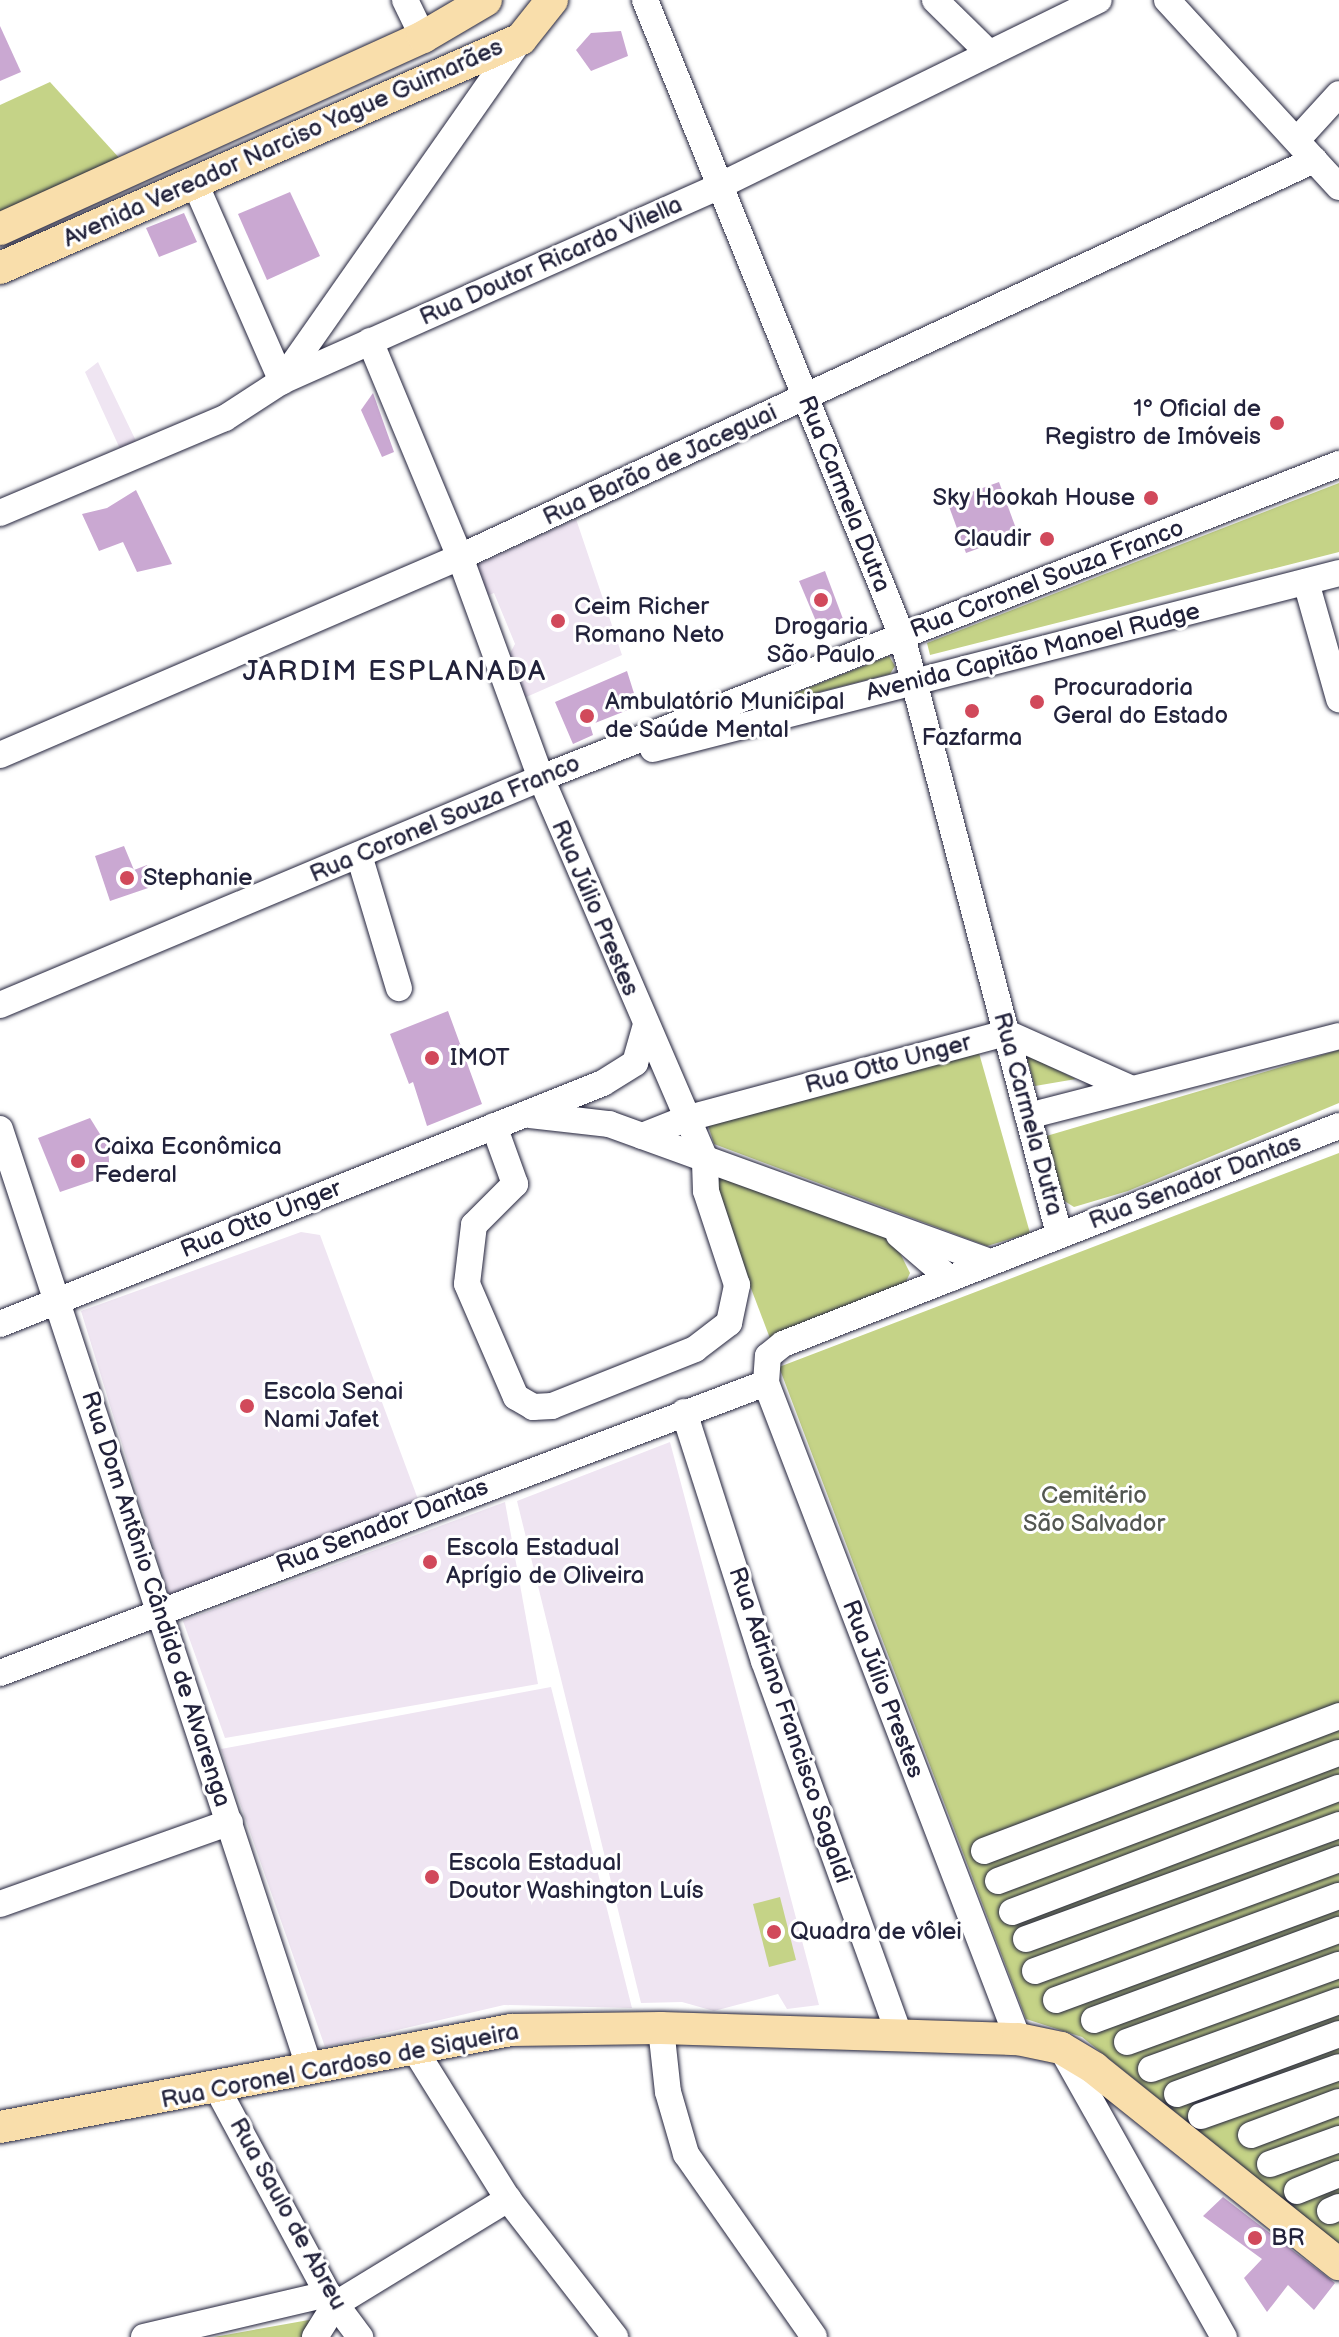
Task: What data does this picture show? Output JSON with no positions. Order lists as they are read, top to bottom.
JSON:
{
  "streets": {
    "main road": ["Avenida Vereador Narciso Yague Guimarães", "Rua Coronel Cardoso de Siqueira"],
    "street": [
      "Rua Doutor Ricardo Vilella",
      "Rua Barão de Jaceguai",
      "Rua Carmela Dutra",
      "Rua Coronel Souza Franco",
      "Avenida Capitão Manoel Rudge",
      "Rua Júlio Prestes",
      "Rua Otto Unger",
      "Rua Senador Dantas",
      "Rua Dom Antônio Cândido de Alvarenga",
      "Rua Adriano Francisco Sagaldi",
      "Rua Saulo de Abreu"
    ]
  },
  "crossings": [
    ["Rua Doutor Ricardo Vilella", "Rua Carmela Dutra"],
    ["Rua Doutor Ricardo Vilella", "Rua Júlio Prestes"],
    ["Rua Barão de Jaceguai", "Rua Carmela Dutra"],
    ["Rua Barão de Jaceguai", "Rua Júlio Prestes"],
    ["Rua Carmela Dutra", "Rua Coronel Souza Franco"],
    ["Rua Carmela Dutra", "Avenida Capitão Manoel Rudge"],
    ["Rua Carmela Dutra", "Rua Otto Unger"],
    ["Rua Carmela Dutra", "Rua Senador Dantas"],
    ["Rua Coronel Souza Franco", "Avenida Capitão Manoel Rudge"],
    ["Rua Coronel Souza Franco", "Rua Júlio Prestes"],
    ["Avenida Capitão Manoel Rudge", "Rua Júlio Prestes"],
    ["Rua Júlio Prestes", "Rua Otto Unger"],
    ["Rua Júlio Prestes", "Rua Senador Dantas"],
    ["Rua Júlio Prestes", "Rua Coronel Cardoso de Siqueira"],
    ["Rua Otto Unger", "Rua Senador Dantas"],
    ["Rua Otto Unger", "Rua Dom Antônio Cândido de Alvarenga"],
    ["Rua Senador Dantas", "Rua Dom Antônio Cândido de Alvarenga"],
    ["Rua Senador Dantas", "Rua Adriano Francisco Sagaldi"],
    ["Rua Dom Antônio Cândido de Alvarenga", "Rua Coronel Cardoso de Siqueira"],
    ["Rua Adriano Francisco Sagaldi", "Rua Coronel Cardoso de Siqueira"],
    ["Rua Coronel Cardoso de Siqueira", "Rua Saulo de Abreu"]
  ],
  "districts": ["JARDIM ESPLANADA"],
  "parks": ["Cemitério São Salvador"],
  "places": [
    "1º Oficial de Registro de Imóveis",
    "Sky Hookah House",
    "Claudir",
    "Drogaria São Paulo",
    "Ceim Richer Romano Neto",
    "Procuradoria Geral do Estado",
    "Fazfarma",
    "Ambulatório Municipal de Saúde Mental",
    "Stephanie",
    "IMOT",
    "Caixa Econômica Federal",
    "Escola Senai Nami Jafet",
    "Escola Estadual Aprígio de Oliveira",
    "Escola Estadual Doutor Washington Luís",
    "Quadra de vôlei",
    "BR"
  ]
}
